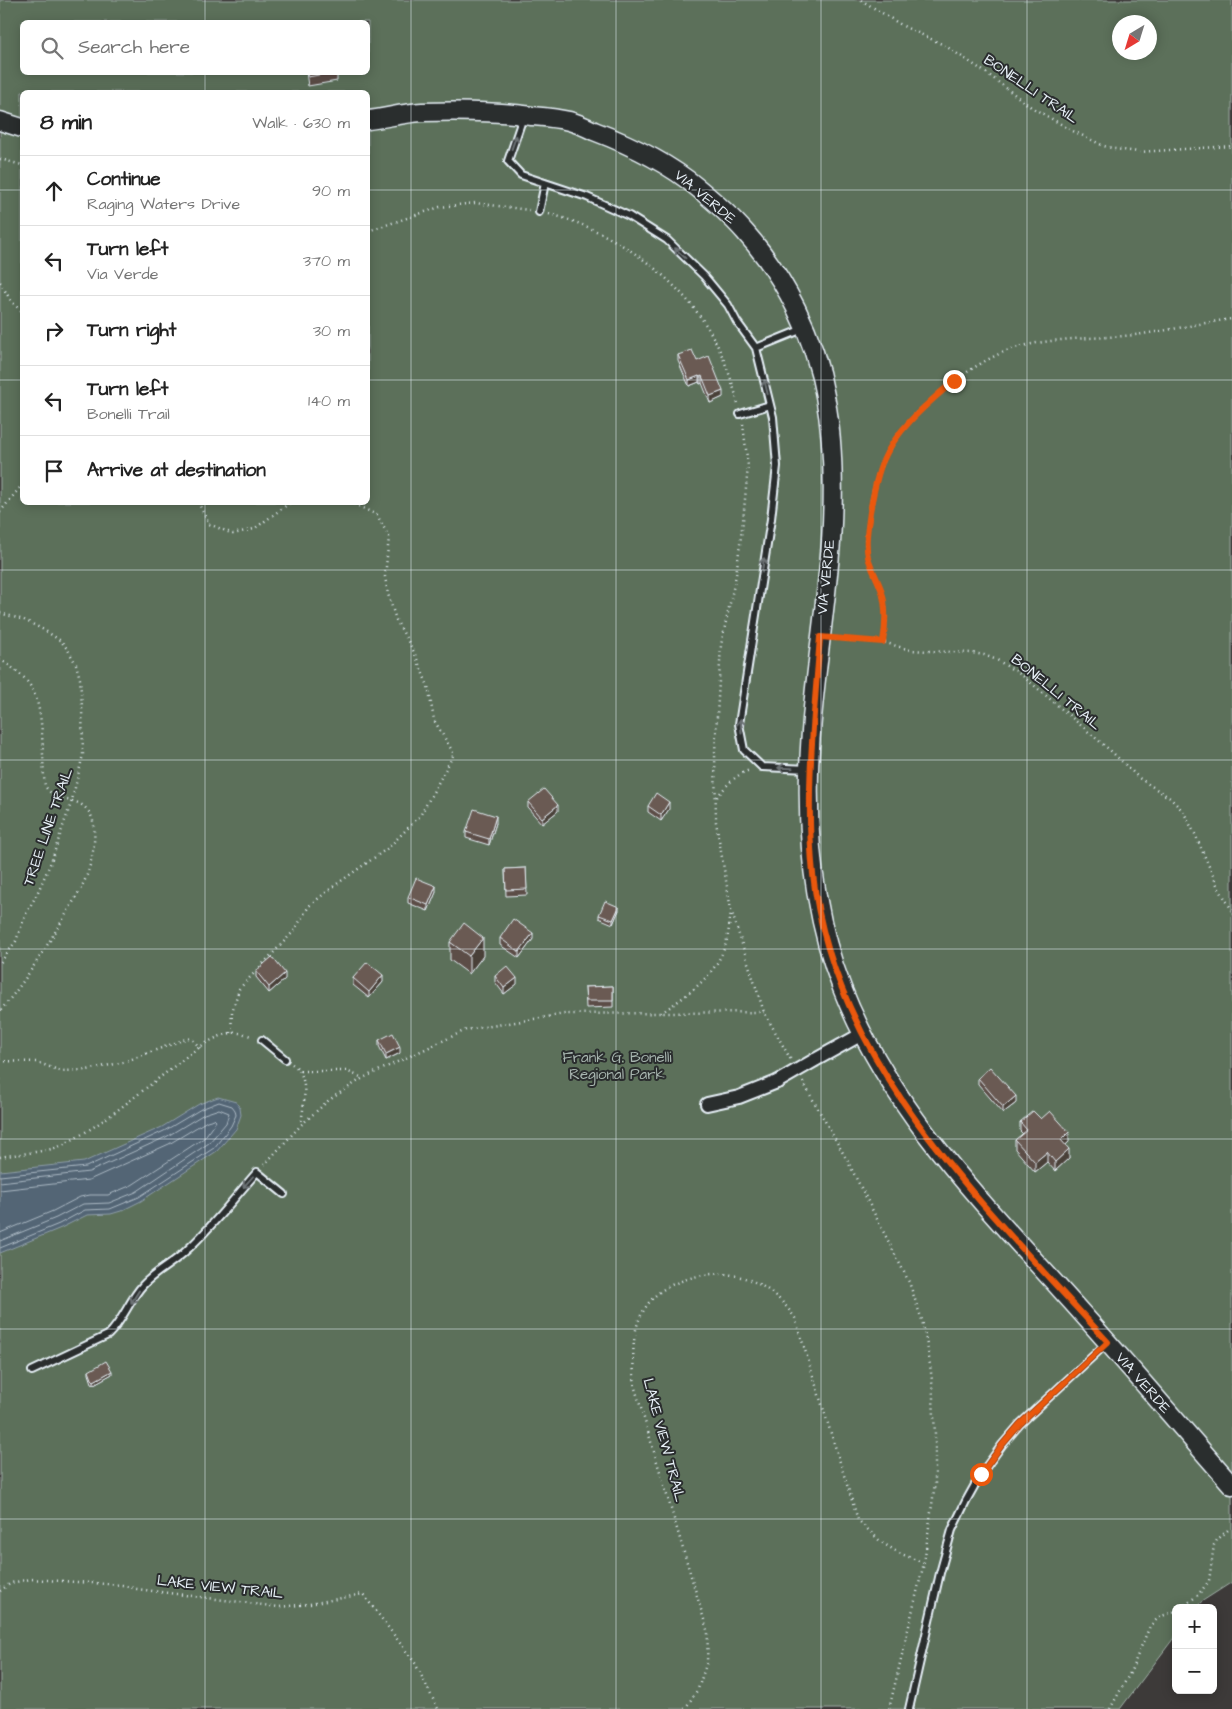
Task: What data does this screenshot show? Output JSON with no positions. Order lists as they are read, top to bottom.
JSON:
{
  "streets": {
    "main road": ["VIA VERDE"],
    "path": ["BONELLI TRAIL", "TREE LINE TRAIL", "LAKE VIEW TRAIL"]
  },
  "crossings": [
    ["BONELLI TRAIL", "VIA VERDE"]
  ],
  "parks": ["Frank G. Bonelli Regional Park"],
  "north": "bottom left",
  "page": {
    "search": "Search here",
    "heading": ["8 min", "Walk · 630 m"],
    "list": [
      ["Continue", "Raging Waters Drive", "90 m"],
      ["Turn left", "Via Verde", "370 m"],
      ["Turn right", "30 m"],
      ["Turn left", "Bonelli Trail", "140 m"],
      "Arrive at destination"
    ],
    "map_buttons": ["+", "−"]
  }
}
